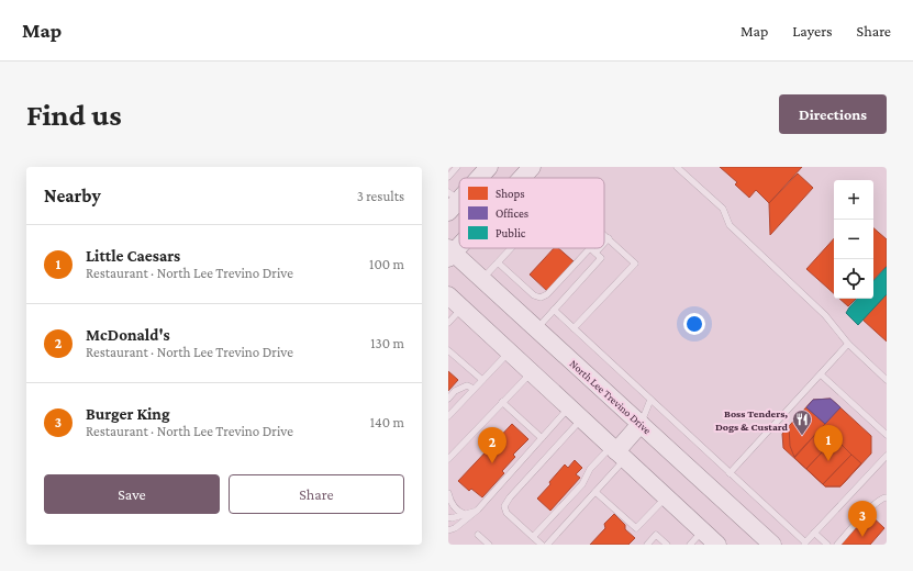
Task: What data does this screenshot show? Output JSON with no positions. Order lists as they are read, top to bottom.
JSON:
{
  "streets": {
    "main road": ["North Lee Trevino Drive"]
  },
  "places": {
    "restaurant": ["Boss Tenders, Dogs & Custard"]
  },
  "legend": ["Shops", "Offices", "Public"],
  "page": {
    "header": "Map",
    "nav": ["Map", "Layers", "Share"],
    "buttons": [
      "Directions",
      ["Save", "Share"]
    ],
    "title": "Find us",
    "heading": ["Nearby", "3 results"],
    "map_buttons": ["+", "−"],
    "list": [
      {
        "mark": "1",
        "name": "Little Caesars",
        "note": "Restaurant · North Lee Trevino Drive",
        "value": "100 m"
      },
      {
        "mark": "2",
        "name": "McDonald's",
        "note": "Restaurant · North Lee Trevino Drive",
        "value": "130 m"
      },
      {
        "mark": "3",
        "name": "Burger King",
        "note": "Restaurant · North Lee Trevino Drive",
        "value": "140 m"
      }
    ],
    "pins": ["1", "2", "3"]
  }
}
